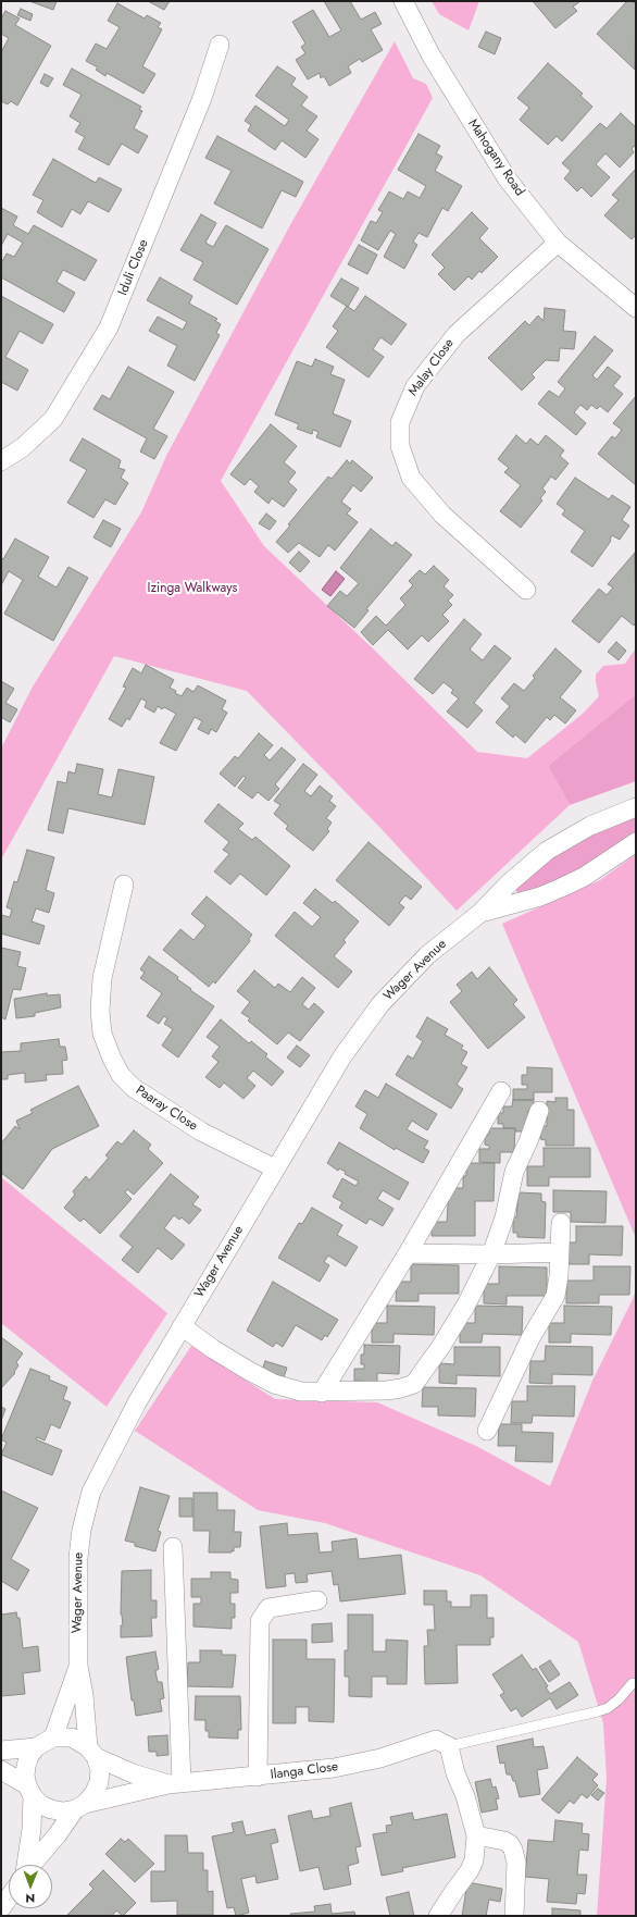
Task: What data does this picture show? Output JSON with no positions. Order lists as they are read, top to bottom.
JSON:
{
  "streets": {
    "street": [
      "Mahogany Road",
      "Iduli Close",
      "Malay Close",
      "Wager Avenue",
      "Paaray Close",
      "Ilanga Close"
    ]
  },
  "crossings": [
    ["Mahogany Road", "Malay Close"],
    ["Wager Avenue", "Paaray Close"]
  ],
  "parks": ["Izinga Walkways"],
  "north": "bottom"
}
